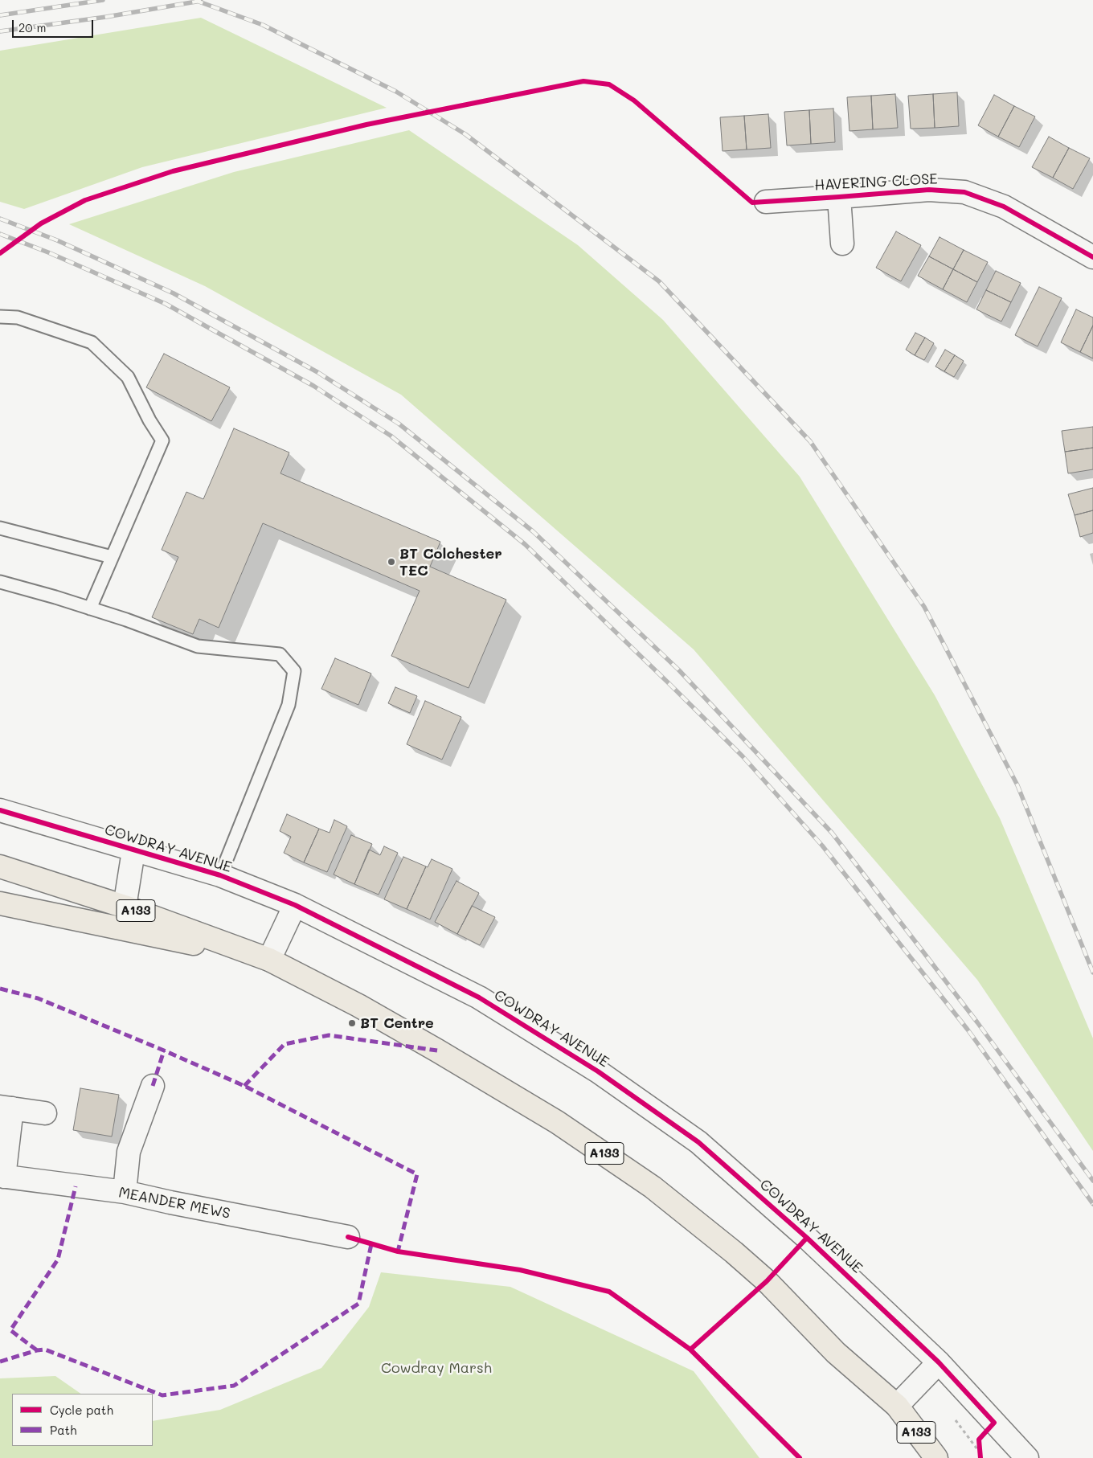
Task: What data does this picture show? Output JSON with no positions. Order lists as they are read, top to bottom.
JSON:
{
  "streets": {
    "main road": ["A133"],
    "street": ["HAVERING CLOSE", "COWDRAY AVENUE", "MEANDER MEWS"]
  },
  "crossings": [
    ["COWDRAY AVENUE", "A133"]
  ],
  "parks": ["Cowdray Marsh"],
  "places": ["BT Colchester TEC", "BT Centre"],
  "legend": ["Cycle path", "Path"],
  "scale_bar": "20 m"
}
